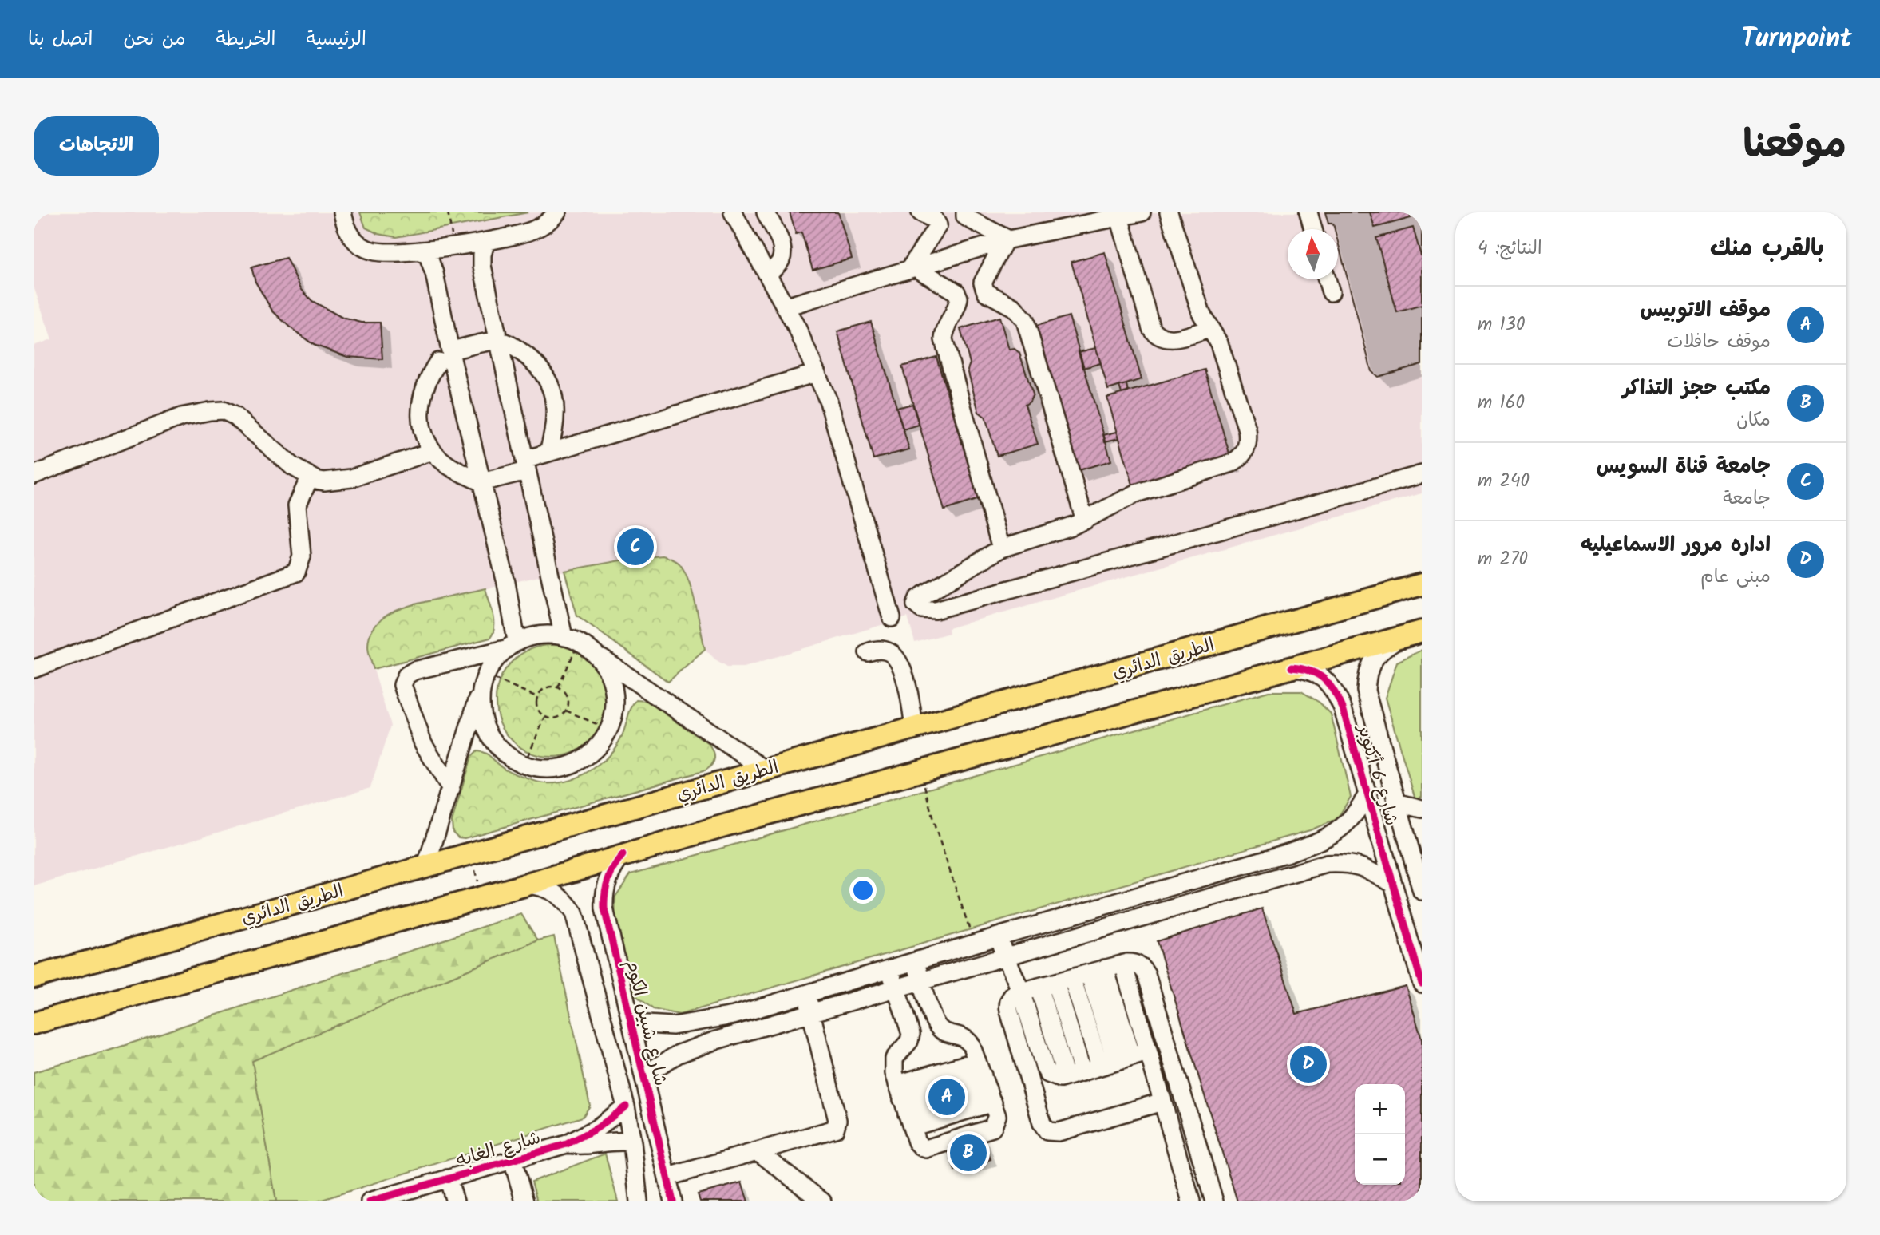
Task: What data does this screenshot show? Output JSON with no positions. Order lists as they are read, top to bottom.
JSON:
{
  "streets": {
    "main road": ["الطريق الدائري"],
    "street": ["شارع 6 أكتوبر", "شارع شبين الكوم", "شارع الغابه"]
  },
  "north": "top",
  "page": {
    "header": "Turnpoint",
    "nav": [
      "الرئيسية",
      "الخريطة",
      "من نحن",
      "اتصل بنا"
    ],
    "title": "موقعنا",
    "buttons": "الاتجاهات",
    "heading": ["بالقرب منك", "النتائج: 4"],
    "list": [
      {
        "mark": "A",
        "name": "موقف الاتوبيس",
        "note": "موقف حافلات",
        "value": "130 m"
      },
      {
        "mark": "B",
        "name": "مكتب حجز التذاكر",
        "note": "مكان",
        "value": "160 m"
      },
      {
        "mark": "C",
        "name": "جامعة قناة السويس",
        "note": "جامعة",
        "value": "240 m"
      },
      {
        "mark": "D",
        "name": "اداره مرور الاسماعيليه",
        "note": "مبنى عام",
        "value": "270 m"
      }
    ],
    "pins": [
      "C",
      "D",
      "A",
      "B"
    ],
    "map_buttons": ["+", "−"]
  }
}
